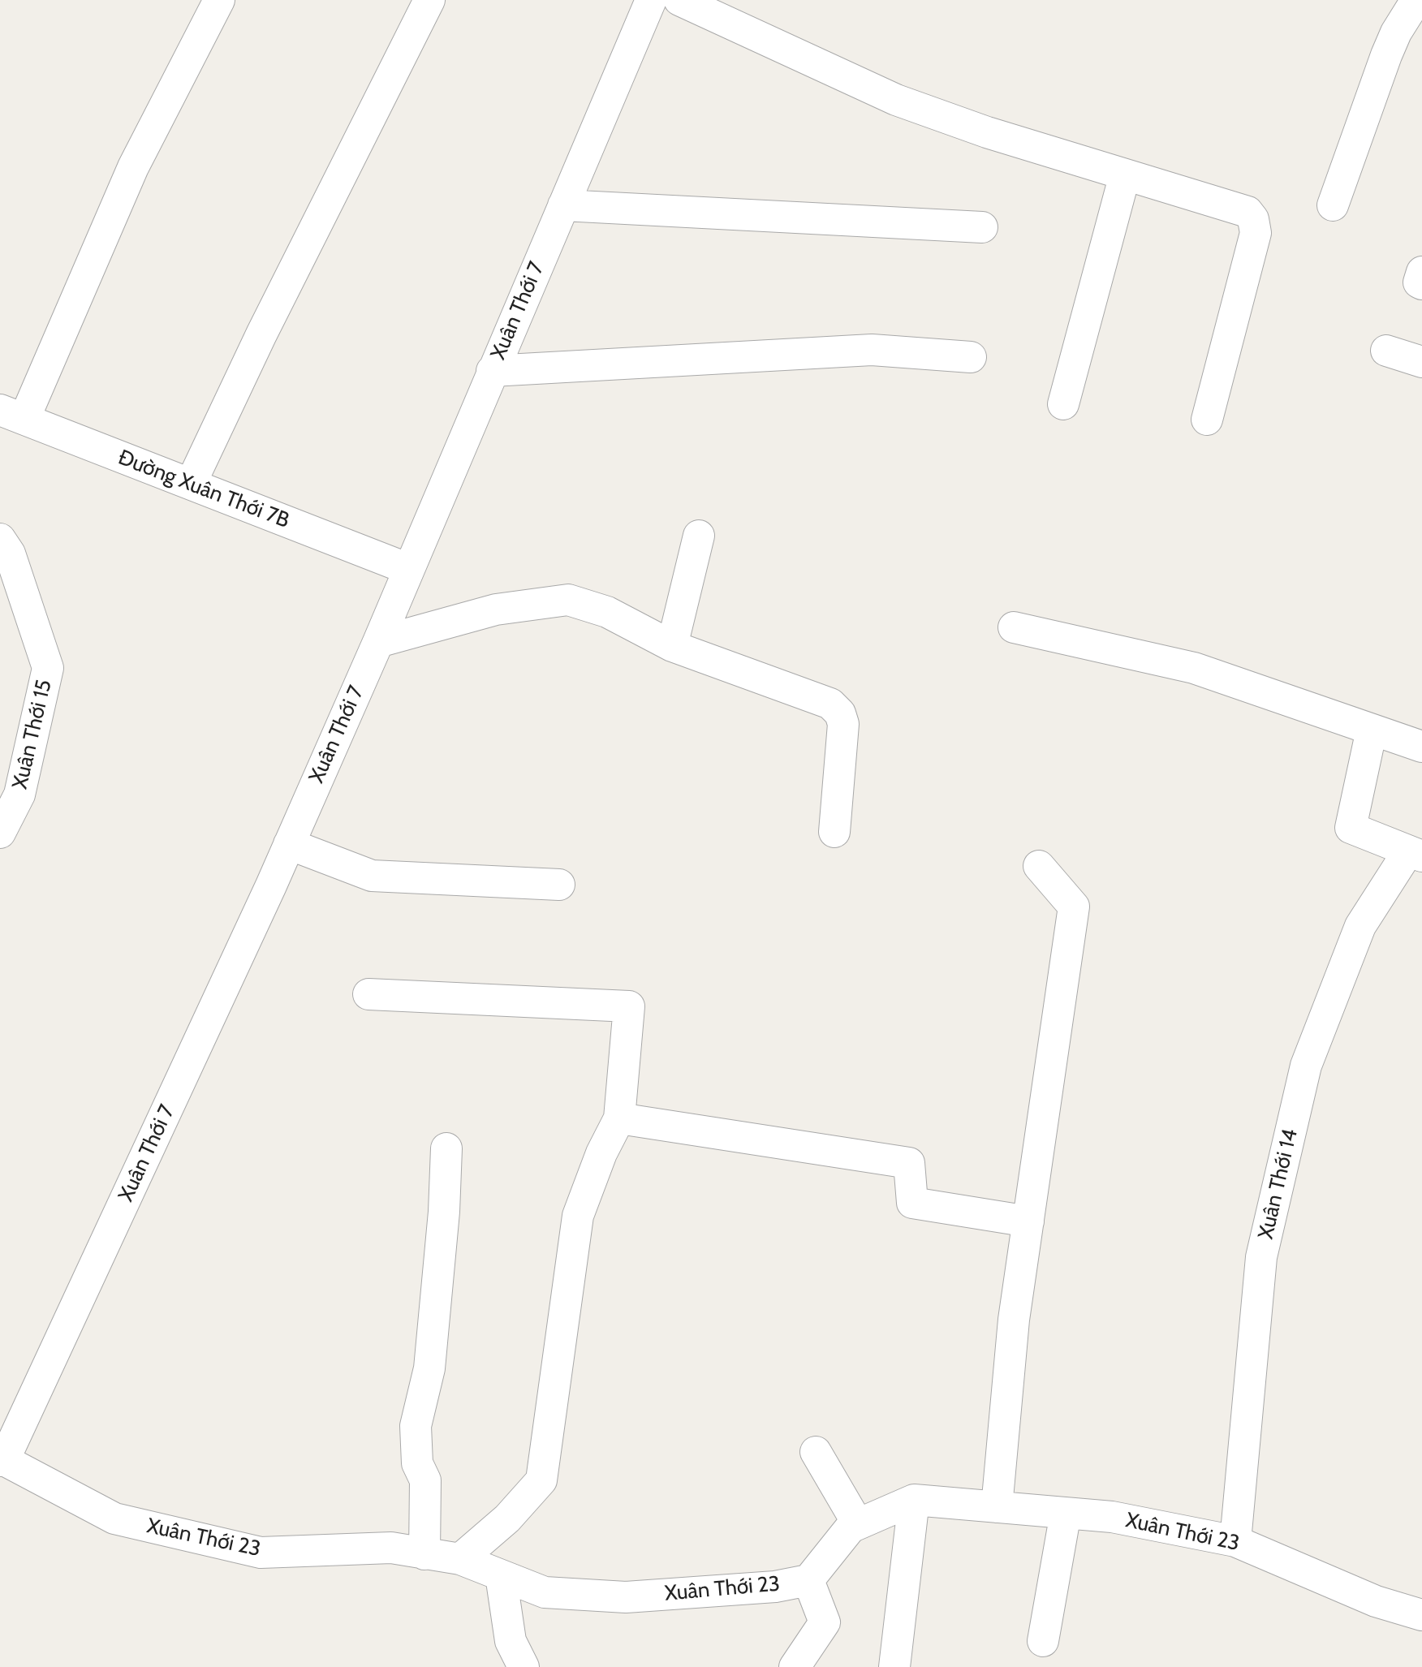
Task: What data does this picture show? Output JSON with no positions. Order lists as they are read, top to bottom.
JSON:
{
  "streets": {
    "street": [
      "Xuân Thới 7",
      "Đường Xuân Thới 7B",
      "Xuân Thới 15",
      "Xuân Thới 14",
      "Xuân Thới 23"
    ]
  },
  "crossings": [
    ["Xuân Thới 7", "Đường Xuân Thới 7B"],
    ["Xuân Thới 7", "Xuân Thới 23"],
    ["Xuân Thới 14", "Xuân Thới 23"]
  ]
}
